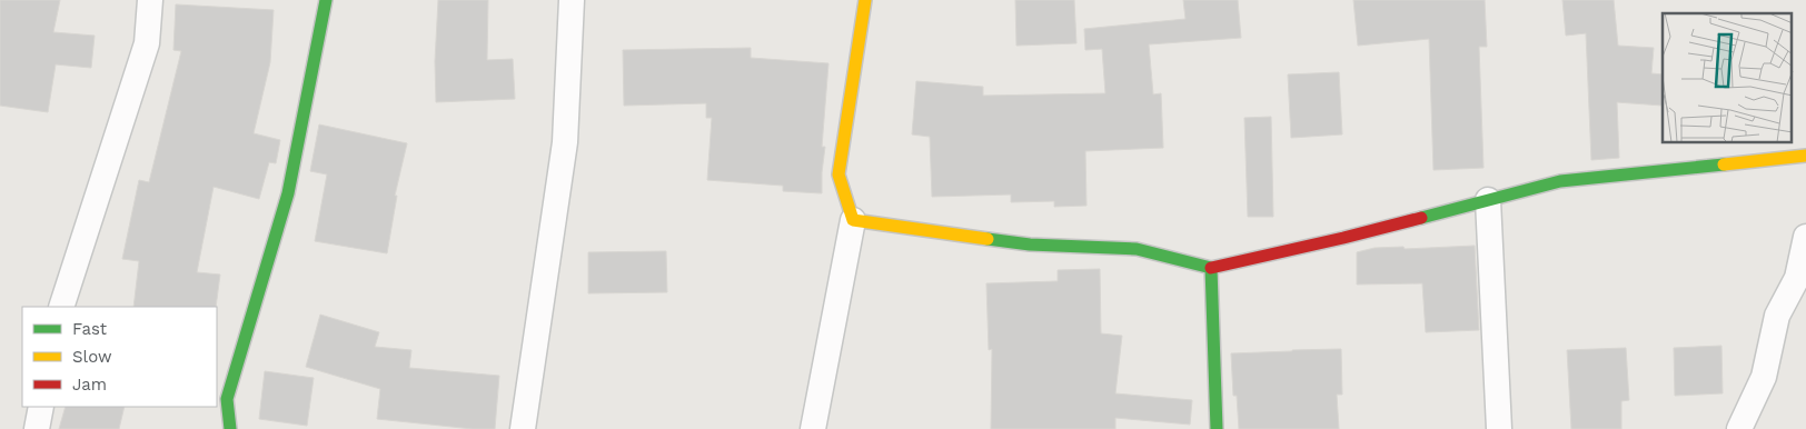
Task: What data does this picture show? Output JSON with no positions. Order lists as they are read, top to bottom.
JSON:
{
  "legend": ["Fast", "Slow", "Jam"]
}
